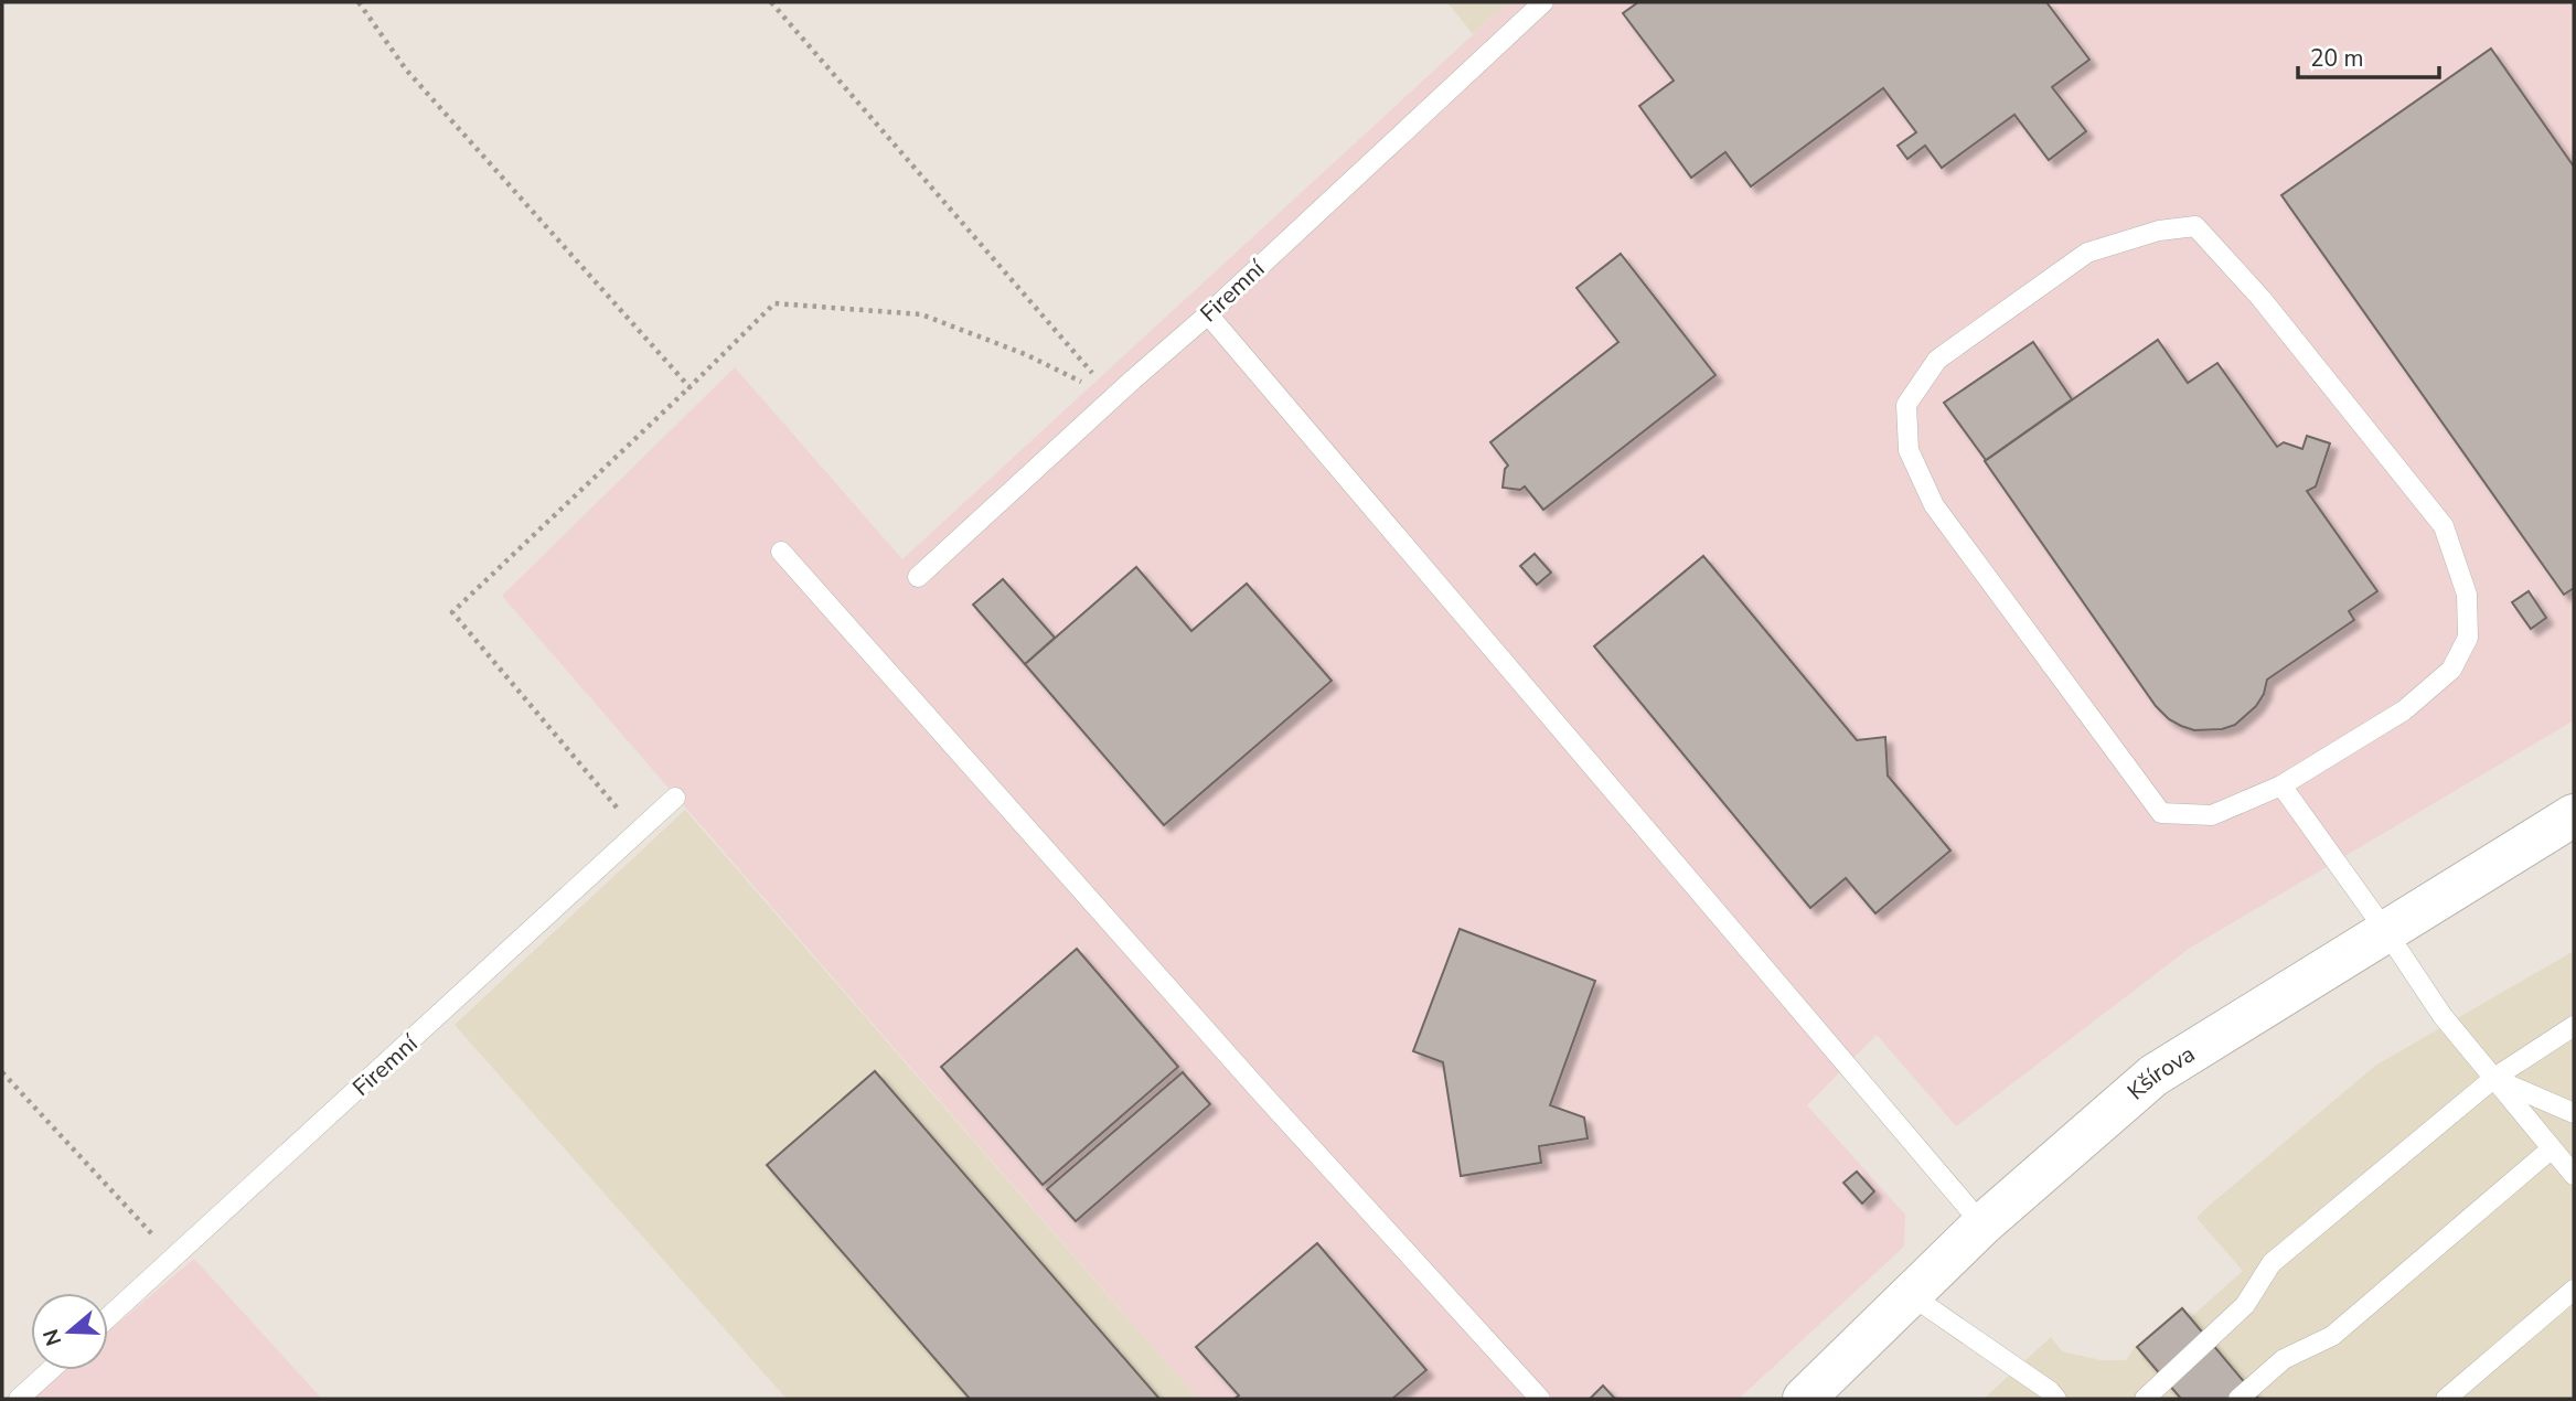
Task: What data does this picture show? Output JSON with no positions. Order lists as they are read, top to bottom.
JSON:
{
  "streets": {
    "street": ["Kšírova"],
    "lane": ["Firemní"]
  },
  "scale_bar": "20 m",
  "north": "left"
}
